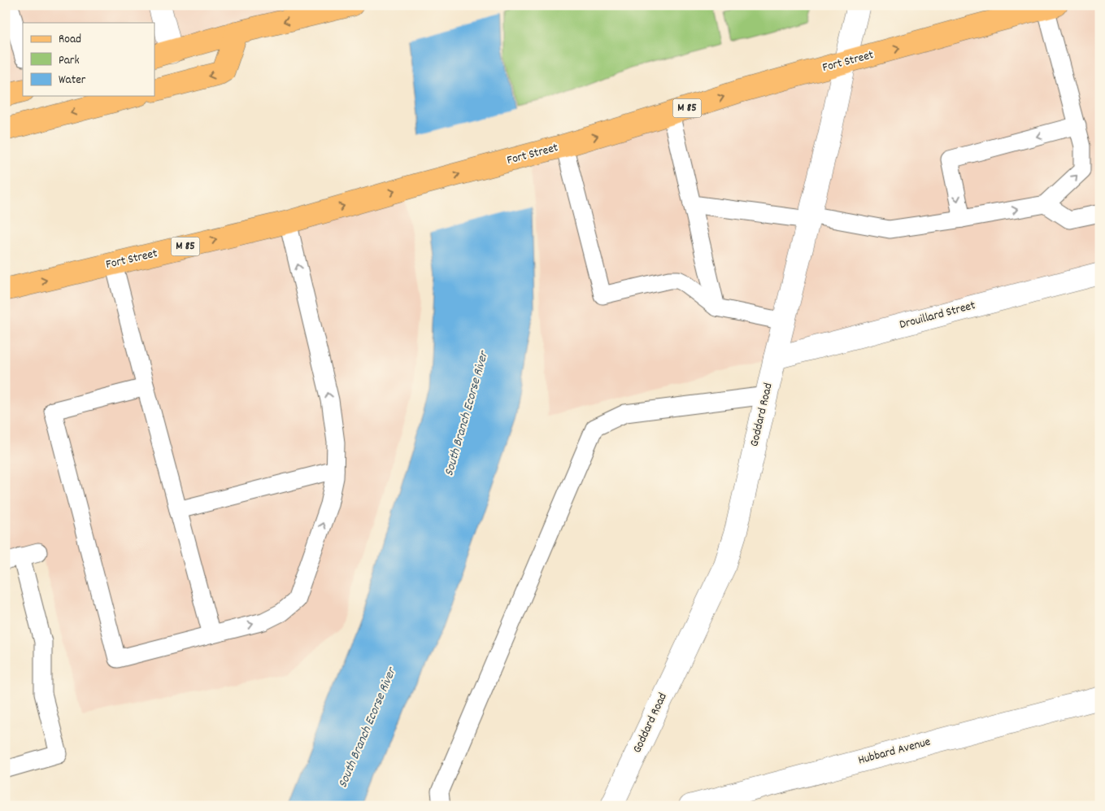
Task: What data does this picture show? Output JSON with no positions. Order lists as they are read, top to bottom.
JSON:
{
  "streets": {
    "main road": ["Fort Street", "M 85"],
    "street": ["Drouillard Street", "Goddard Road", "Hubbard Avenue"]
  },
  "crossings": [
    ["Fort Street", "Goddard Road"],
    ["Drouillard Street", "Goddard Road"]
  ],
  "water": ["South Branch Ecorse River"],
  "legend": ["Road", "Park", "Water"]
}
